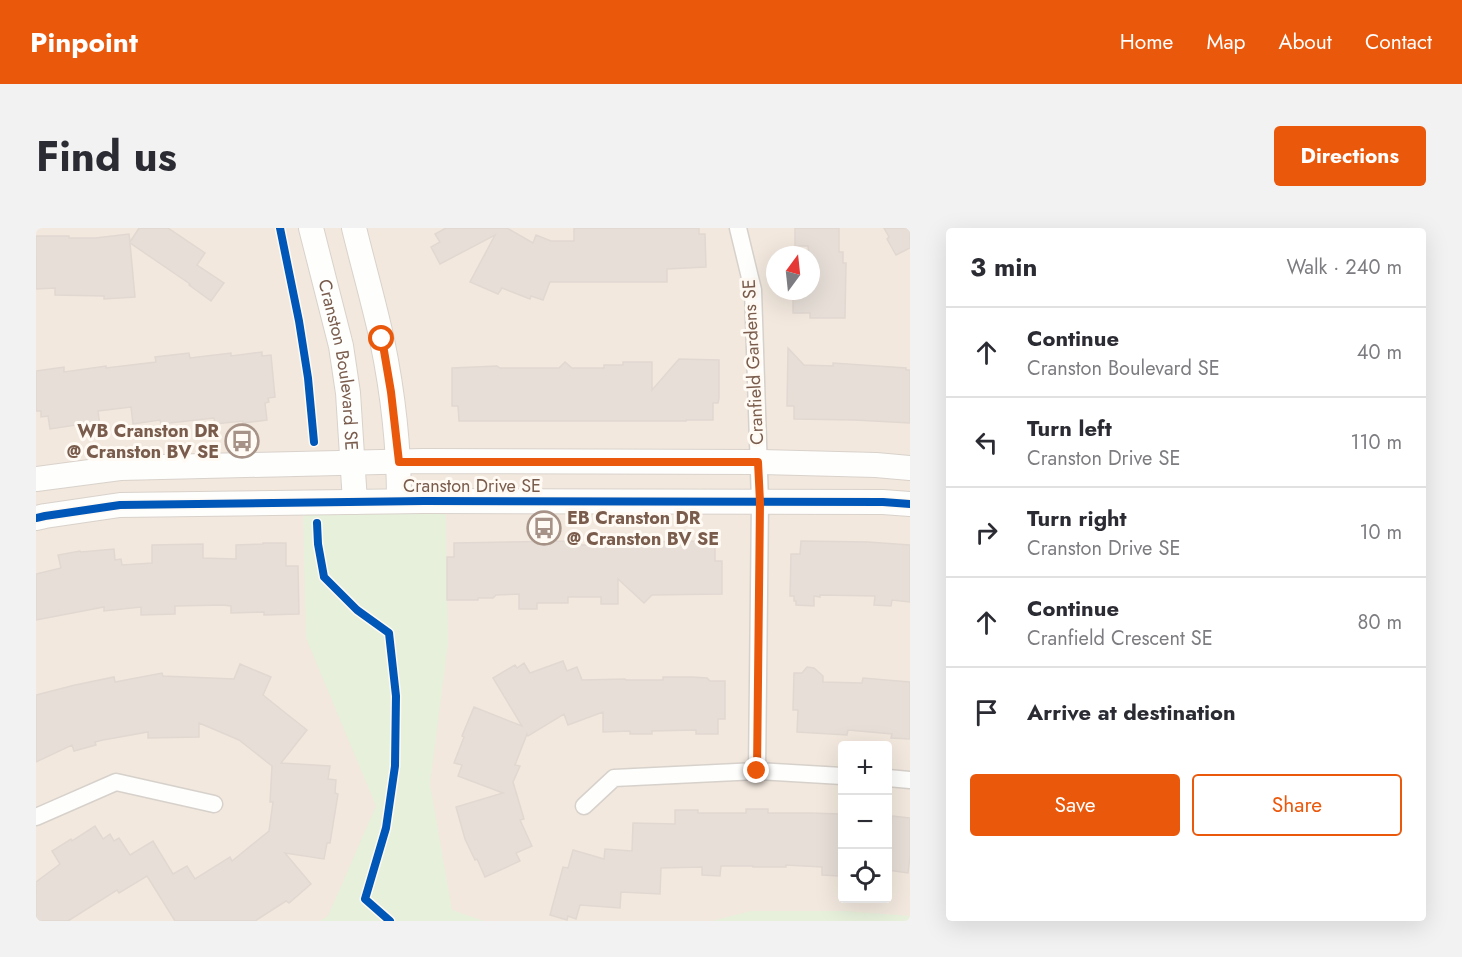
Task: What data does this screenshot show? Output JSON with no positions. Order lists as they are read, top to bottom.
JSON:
{
  "streets": {
    "street": ["Cranfield Gardens SE", "Cranston Boulevard SE", "Cranston Drive SE"]
  },
  "crossings": [
    ["Cranfield Gardens SE", "Cranston Drive SE"],
    ["Cranston Boulevard SE", "Cranston Drive SE"]
  ],
  "places": {
    "bus stop": ["WB Cranston DR @ Cranston BV SE", "EB Cranston DR @ Cranston BV SE"]
  },
  "north": "top",
  "page": {
    "header": "Pinpoint",
    "nav": [
      "Home",
      "Map",
      "About",
      "Contact"
    ],
    "title": "Find us",
    "buttons": [
      "Directions",
      ["Save", "Share"]
    ],
    "heading": ["3 min", "Walk · 240 m"],
    "list": [
      ["Continue", "Cranston Boulevard SE", "40 m"],
      ["Turn left", "Cranston Drive SE", "110 m"],
      ["Turn right", "Cranston Drive SE", "10 m"],
      ["Continue", "Cranfield Crescent SE", "80 m"],
      "Arrive at destination"
    ],
    "map_buttons": ["+", "−"]
  }
}
